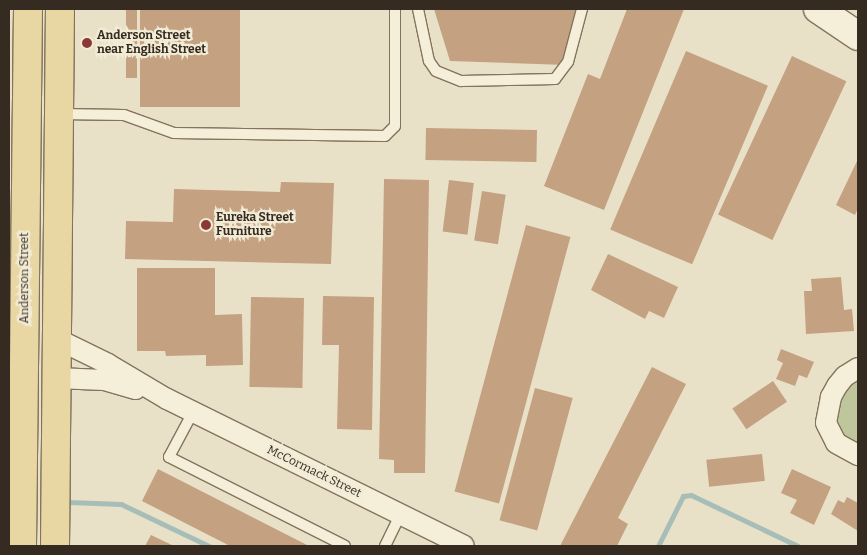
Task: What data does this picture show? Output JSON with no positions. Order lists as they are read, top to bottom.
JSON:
{
  "streets": {
    "main road": ["Anderson Street", "McCormack Street"]
  },
  "crossings": [
    ["Anderson Street", "McCormack Street"]
  ],
  "places": ["Anderson Street near English Street", "Eureka Street Furniture"]
}
